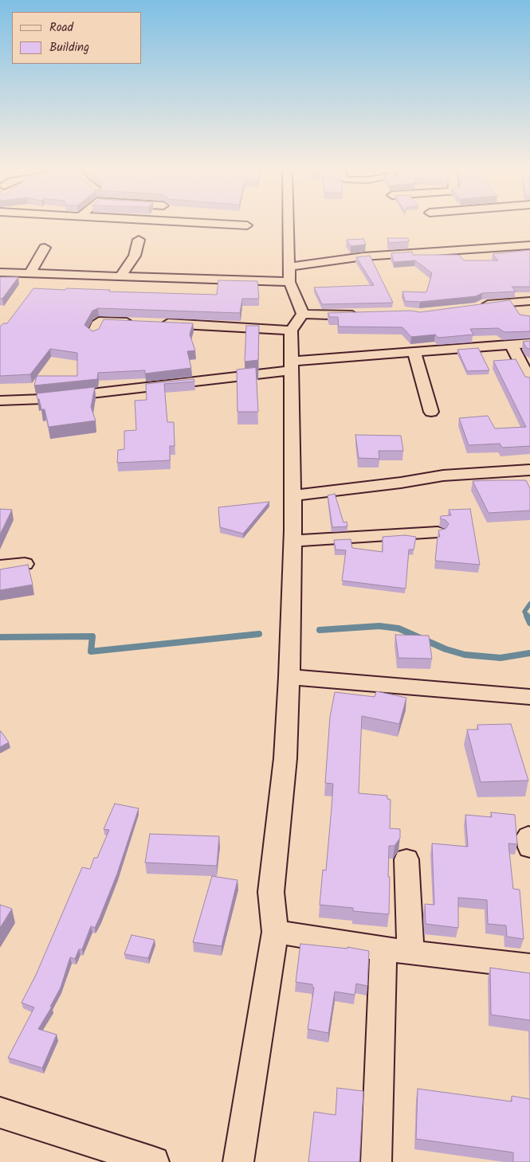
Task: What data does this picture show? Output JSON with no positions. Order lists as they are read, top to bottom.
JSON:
{
  "legend": ["Road", "Building"]
}
